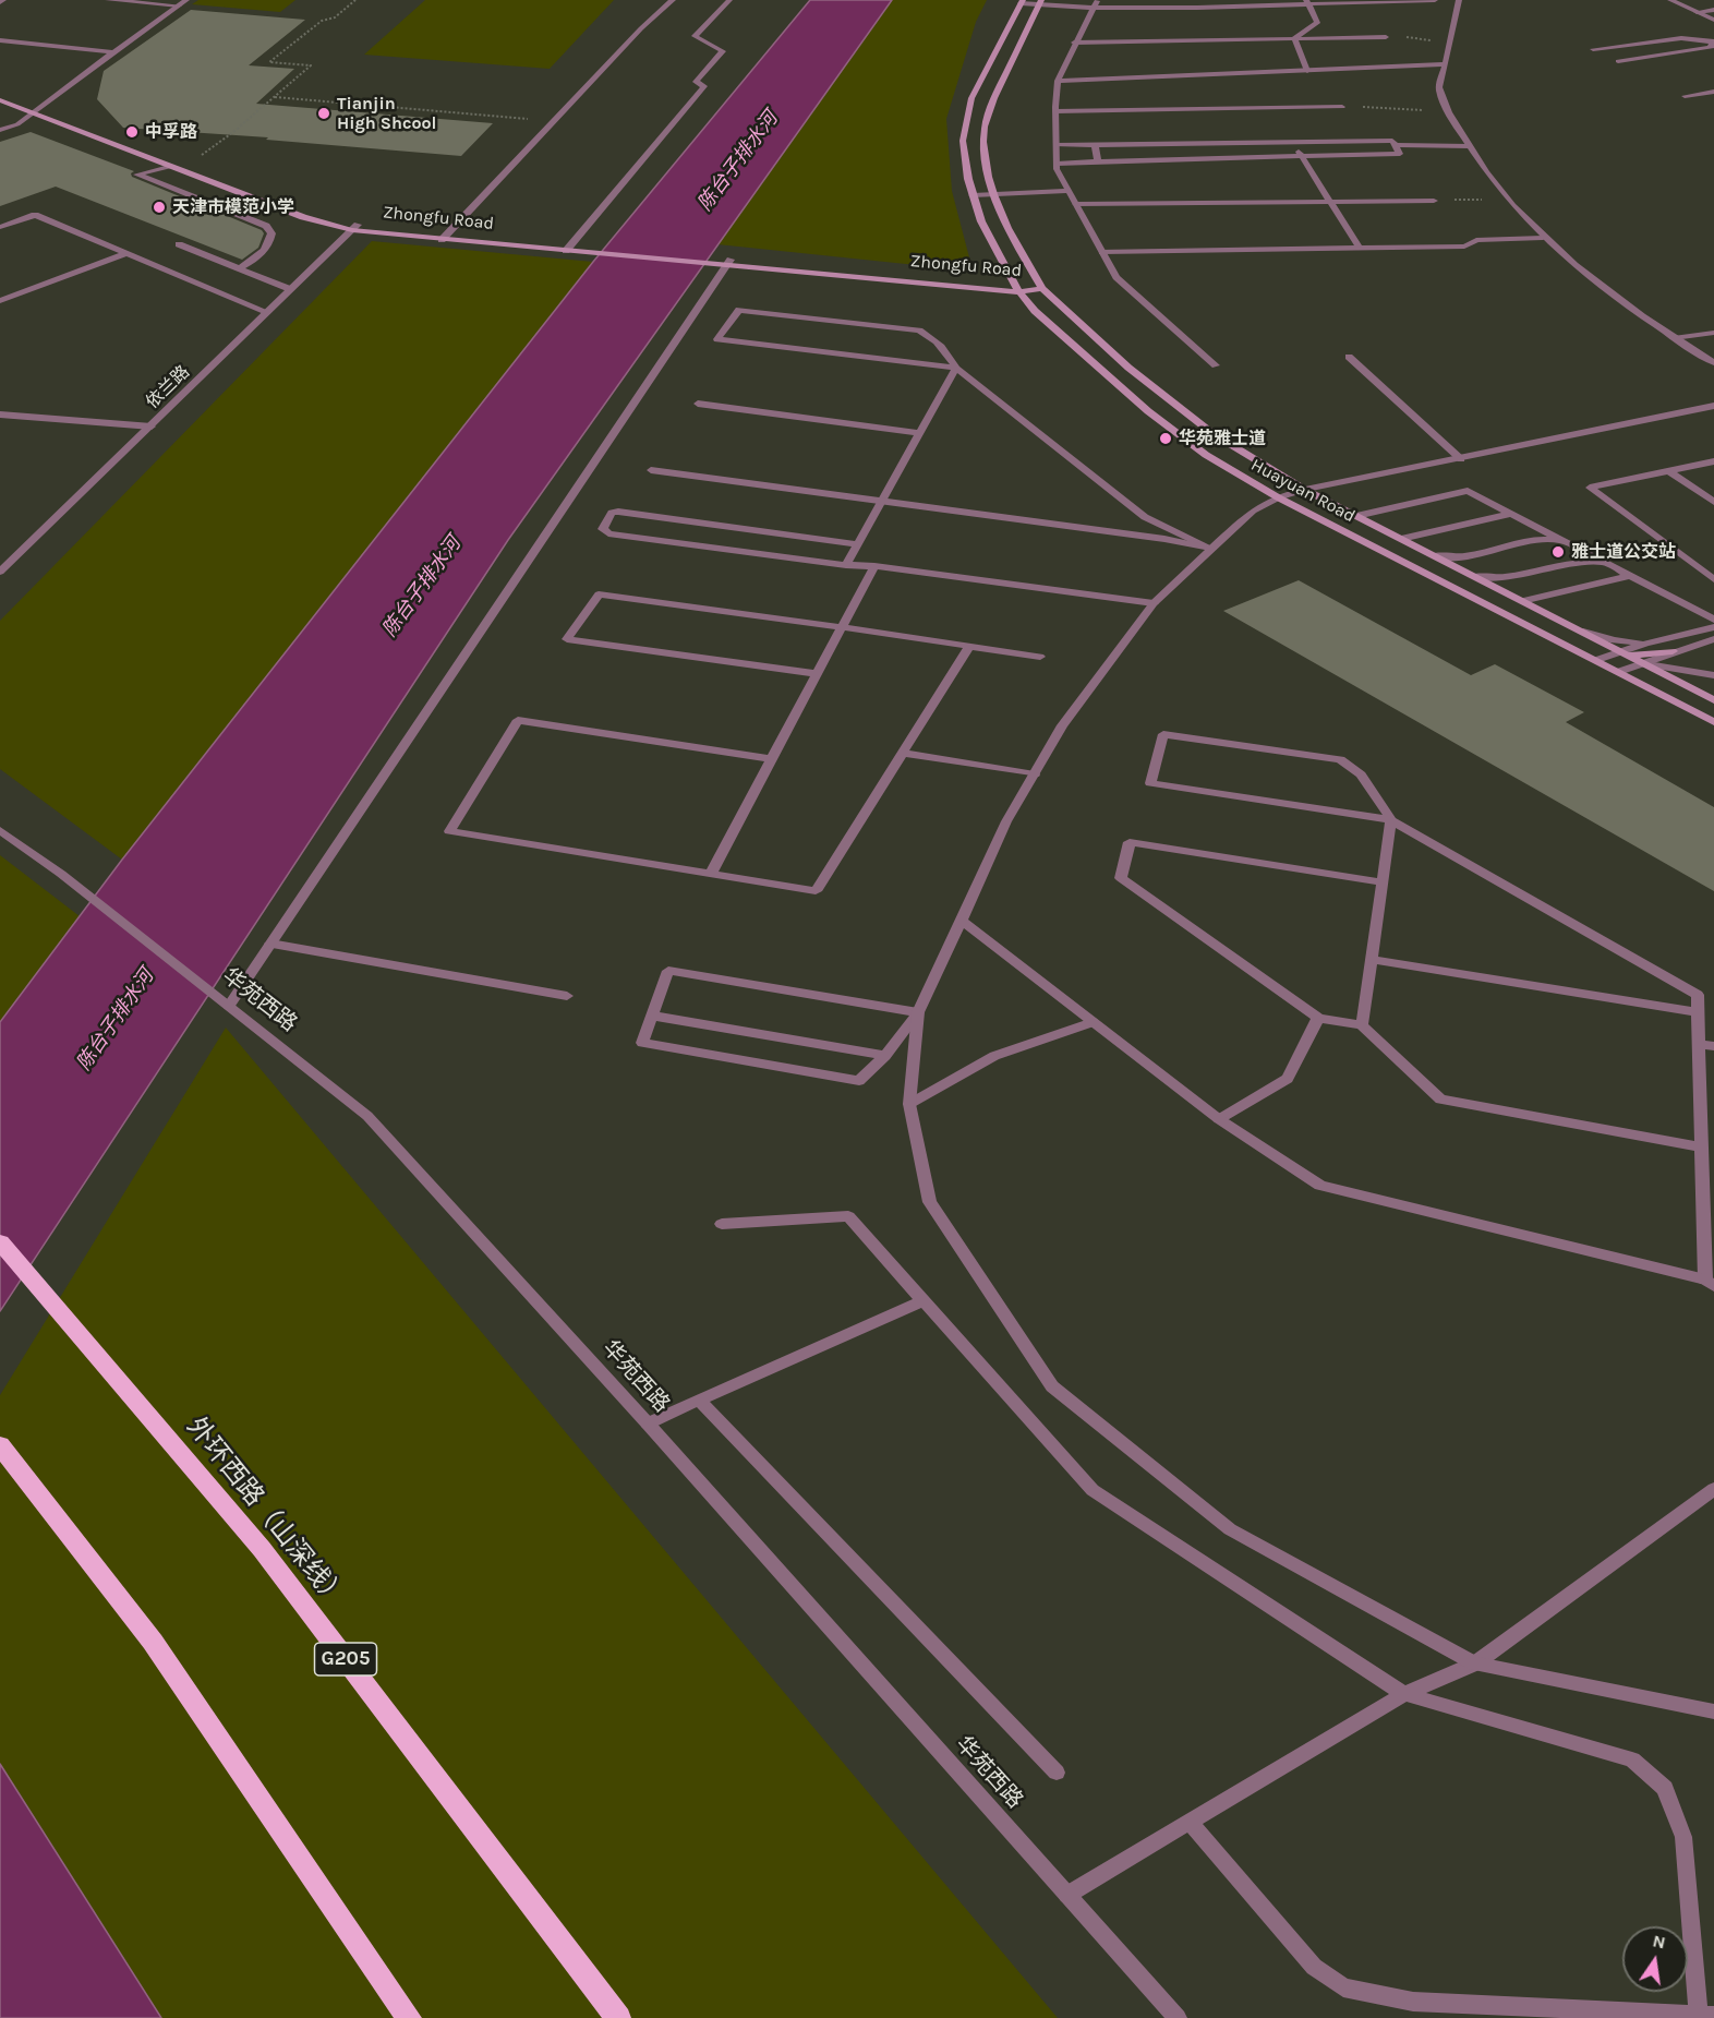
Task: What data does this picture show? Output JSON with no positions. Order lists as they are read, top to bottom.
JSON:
{
  "streets": {
    "highway": ["外环西路（山深线）", "G205"],
    "main road": ["Zhongfu Road", "Huayuan Road"],
    "street": ["依兰路", "华苑西路"]
  },
  "crossings": [
    ["Zhongfu Road", "依兰路"],
    ["Zhongfu Road", "Huayuan Road"]
  ],
  "water": ["陈台子排水河"],
  "places": [
    "Tianjin High Shcool",
    "中孚路",
    "天津市模范小学",
    "华苑雅士道",
    "雅士道公交站"
  ],
  "north": "top"
}
